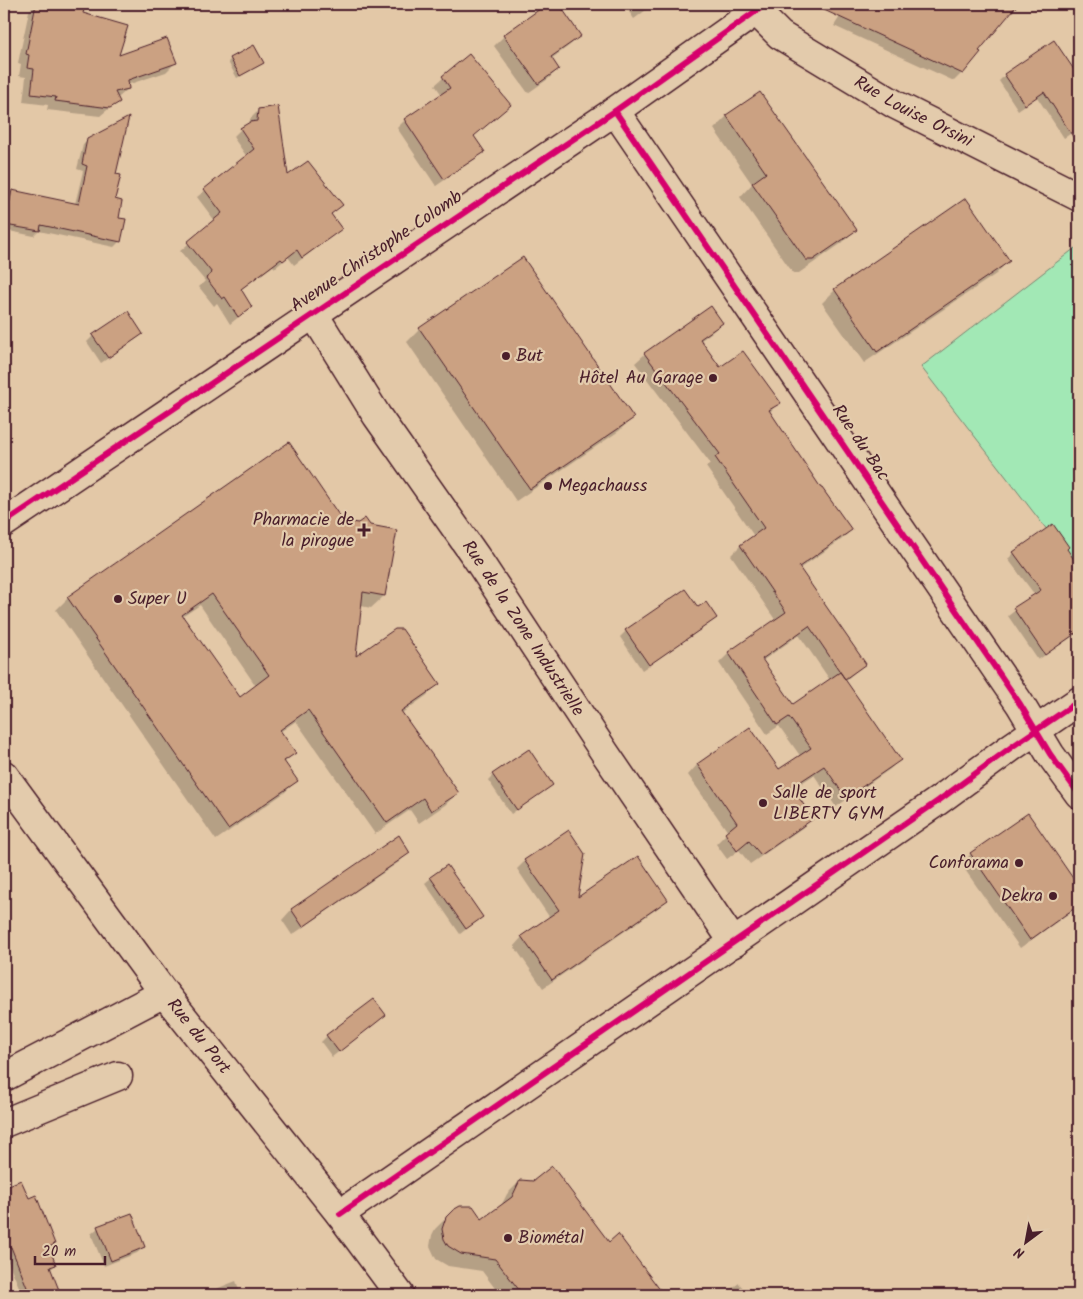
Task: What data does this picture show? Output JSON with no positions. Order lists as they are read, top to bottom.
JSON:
{
  "streets": {
    "street": [
      "Rue Louise Orsini",
      "Avenue Christophe Colomb",
      "Rue du Bac",
      "Rue de la Zone Industrielle",
      "Rue du Port"
    ]
  },
  "crossings": [
    ["Rue Louise Orsini", "Avenue Christophe Colomb"],
    ["Avenue Christophe Colomb", "Rue du Bac"],
    ["Avenue Christophe Colomb", "Rue de la Zone Industrielle"]
  ],
  "places": {
    "other": [
      "But",
      "Hôtel Au Garage",
      "Megachauss",
      "Super U",
      "Salle de sport LIBERTY GYM",
      "Conforama",
      "Dekra",
      "Biométal"
    ],
    "health": ["Pharmacie de la pirogue"]
  },
  "scale_bar": "20 m",
  "north": "bottom left"
}
